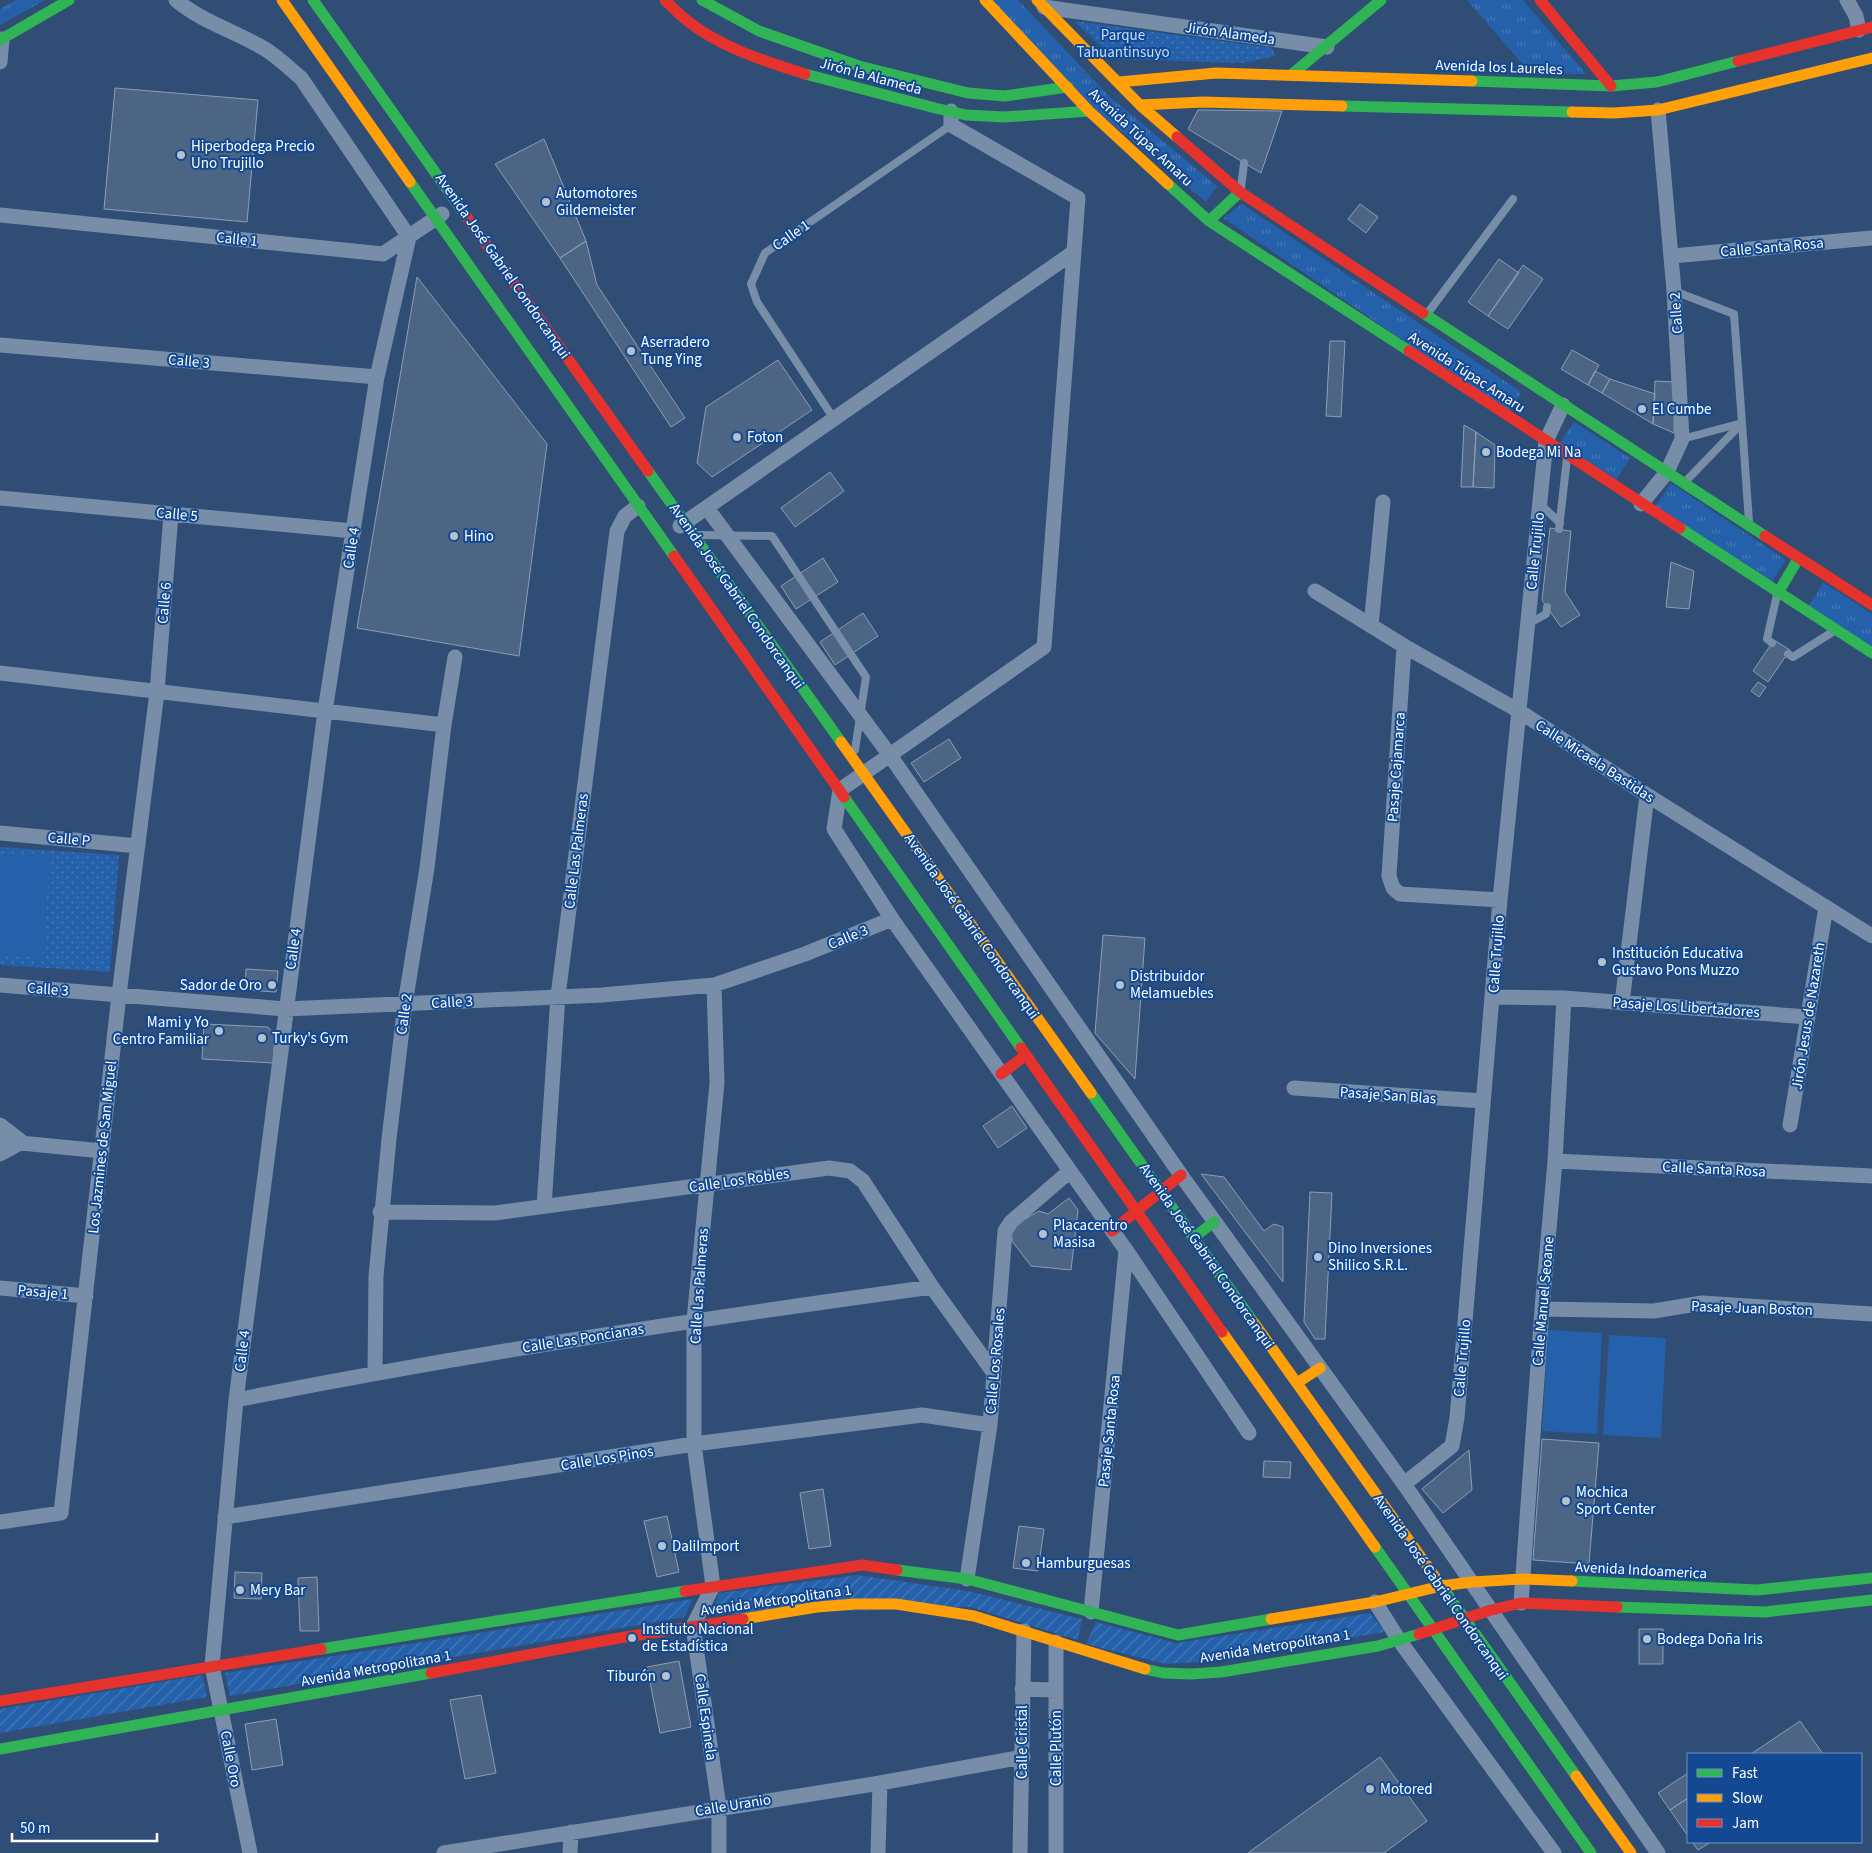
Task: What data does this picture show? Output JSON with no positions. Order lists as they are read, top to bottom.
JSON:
{
  "streets": {
    "main road": [
      "Avenida los Laureles",
      "Jirón la Alameda",
      "Avenida Túpac Amaru",
      "Avenida José Gabriel Condorcanqui",
      "Avenida Indoamerica",
      "Avenida Metropolitana 1"
    ],
    "street": [
      "Jirón Alameda",
      "Calle 1",
      "Calle Santa Rosa",
      "Calle 2",
      "Calle 3",
      "Calle 5",
      "Calle 4",
      "Calle Trujillo",
      "Calle 6",
      "Calle Micaela Bastidas",
      "Pasaje Cajamarca",
      "Calle P",
      "Calle Las Palmeras",
      "Pasaje Los Libertadores",
      "Jirón Jesus de Nazareth",
      "Pasaje San Blas",
      "Los Jazmines de San Miguel",
      "Calle Los Robles",
      "Pasaje 1",
      "Calle Manuel Seoane",
      "Pasaje Juan Boston",
      "Calle Las Poncianas",
      "Calle Los Rosales",
      "Pasaje Santa Rosa",
      "Calle Los Pinos",
      "Calle Espinela",
      "Calle Cristal",
      "Calle Plutón",
      "Calle Oro",
      "Calle Uranio"
    ]
  },
  "crossings": [
    ["Jirón Alameda", "Avenida Túpac Amaru"],
    ["Avenida los Laureles", "Avenida Túpac Amaru"],
    ["Jirón la Alameda", "Avenida Túpac Amaru"],
    ["Jirón la Alameda", "Calle 1"],
    ["Avenida Túpac Amaru", "Calle 2"],
    ["Avenida Túpac Amaru", "Calle Trujillo"],
    ["Calle 1", "Avenida José Gabriel Condorcanqui"],
    ["Calle 1", "Calle 4"],
    ["Calle Santa Rosa", "Calle 2"],
    ["Calle Santa Rosa", "Calle Manuel Seoane"],
    ["Avenida José Gabriel Condorcanqui", "Calle Las Palmeras"],
    ["Avenida José Gabriel Condorcanqui", "Avenida Indoamerica"],
    ["Avenida José Gabriel Condorcanqui", "Avenida Metropolitana 1"],
    ["Calle 2", "Calle 3"],
    ["Calle 2", "Calle Los Robles"],
    ["Calle 2", "Calle Las Poncianas"],
    ["Calle 3", "Calle 4"],
    ["Calle 3", "Calle Las Palmeras"],
    ["Calle 3", "Los Jazmines de San Miguel"],
    ["Calle 5", "Calle 4"],
    ["Calle 5", "Calle 6"],
    ["Calle 4", "Calle Las Poncianas"],
    ["Calle 4", "Calle Los Pinos"],
    ["Calle 4", "Avenida Metropolitana 1"],
    ["Calle 4", "Calle Oro"],
    ["Calle Trujillo", "Calle Micaela Bastidas"],
    ["Calle Trujillo", "Pasaje Cajamarca"],
    ["Calle Trujillo", "Pasaje Los Libertadores"],
    ["Calle Trujillo", "Pasaje San Blas"],
    ["Calle 6", "Los Jazmines de San Miguel"],
    ["Calle Micaela Bastidas", "Pasaje Cajamarca"],
    ["Calle Micaela Bastidas", "Jirón Jesus de Nazareth"],
    ["Calle P", "Los Jazmines de San Miguel"],
    ["Calle Las Palmeras", "Calle Los Robles"],
    ["Calle Las Palmeras", "Calle Las Poncianas"],
    ["Calle Las Palmeras", "Calle Los Pinos"],
    ["Calle Las Palmeras", "Avenida Metropolitana 1"],
    ["Pasaje Los Libertadores", "Jirón Jesus de Nazareth"],
    ["Pasaje Los Libertadores", "Calle Manuel Seoane"],
    ["Los Jazmines de San Miguel", "Pasaje 1"],
    ["Calle Los Robles", "Calle Las Poncianas"],
    ["Calle Los Robles", "Calle Los Rosales"],
    ["Calle Manuel Seoane", "Pasaje Juan Boston"],
    ["Calle Manuel Seoane", "Avenida Indoamerica"],
    ["Calle Los Rosales", "Calle Los Pinos"],
    ["Calle Los Rosales", "Avenida Metropolitana 1"],
    ["Pasaje Santa Rosa", "Avenida Metropolitana 1"],
    ["Avenida Indoamerica", "Avenida Metropolitana 1"],
    ["Avenida Metropolitana 1", "Calle Espinela"],
    ["Avenida Metropolitana 1", "Calle Cristal"],
    ["Avenida Metropolitana 1", "Calle Plutón"],
    ["Avenida Metropolitana 1", "Calle Oro"],
    ["Calle Espinela", "Calle Uranio"],
    ["Calle Cristal", "Calle Uranio"]
  ],
  "parks": ["Parque Tahuantinsuyo"],
  "places": [
    "Hiperbodega Precio Uno Trujillo",
    "Automotores Gildemeister",
    "Aserradero Tung Ying",
    "El Cumbe",
    "Foton",
    "Bodega Mi Na",
    "Hino",
    "Institución Educativa Gustavo Pons Muzzo",
    "Sador de Oro",
    "Distribuidor Melamuebles",
    "Mami y Yo Centro Familiar",
    "Turky's Gym",
    "Placacentro Masisa",
    "Dino Inversiones Shilico S.R.L.",
    "Mochica Sport Center",
    "DaliImport",
    "Hamburguesas",
    "Mery Bar",
    "Instituto Nacional de Estadística",
    "Bodega Doña Iris",
    "Tiburón",
    "Motored"
  ],
  "legend": ["Fast", "Slow", "Jam"],
  "scale_bar": "50 m"
}
